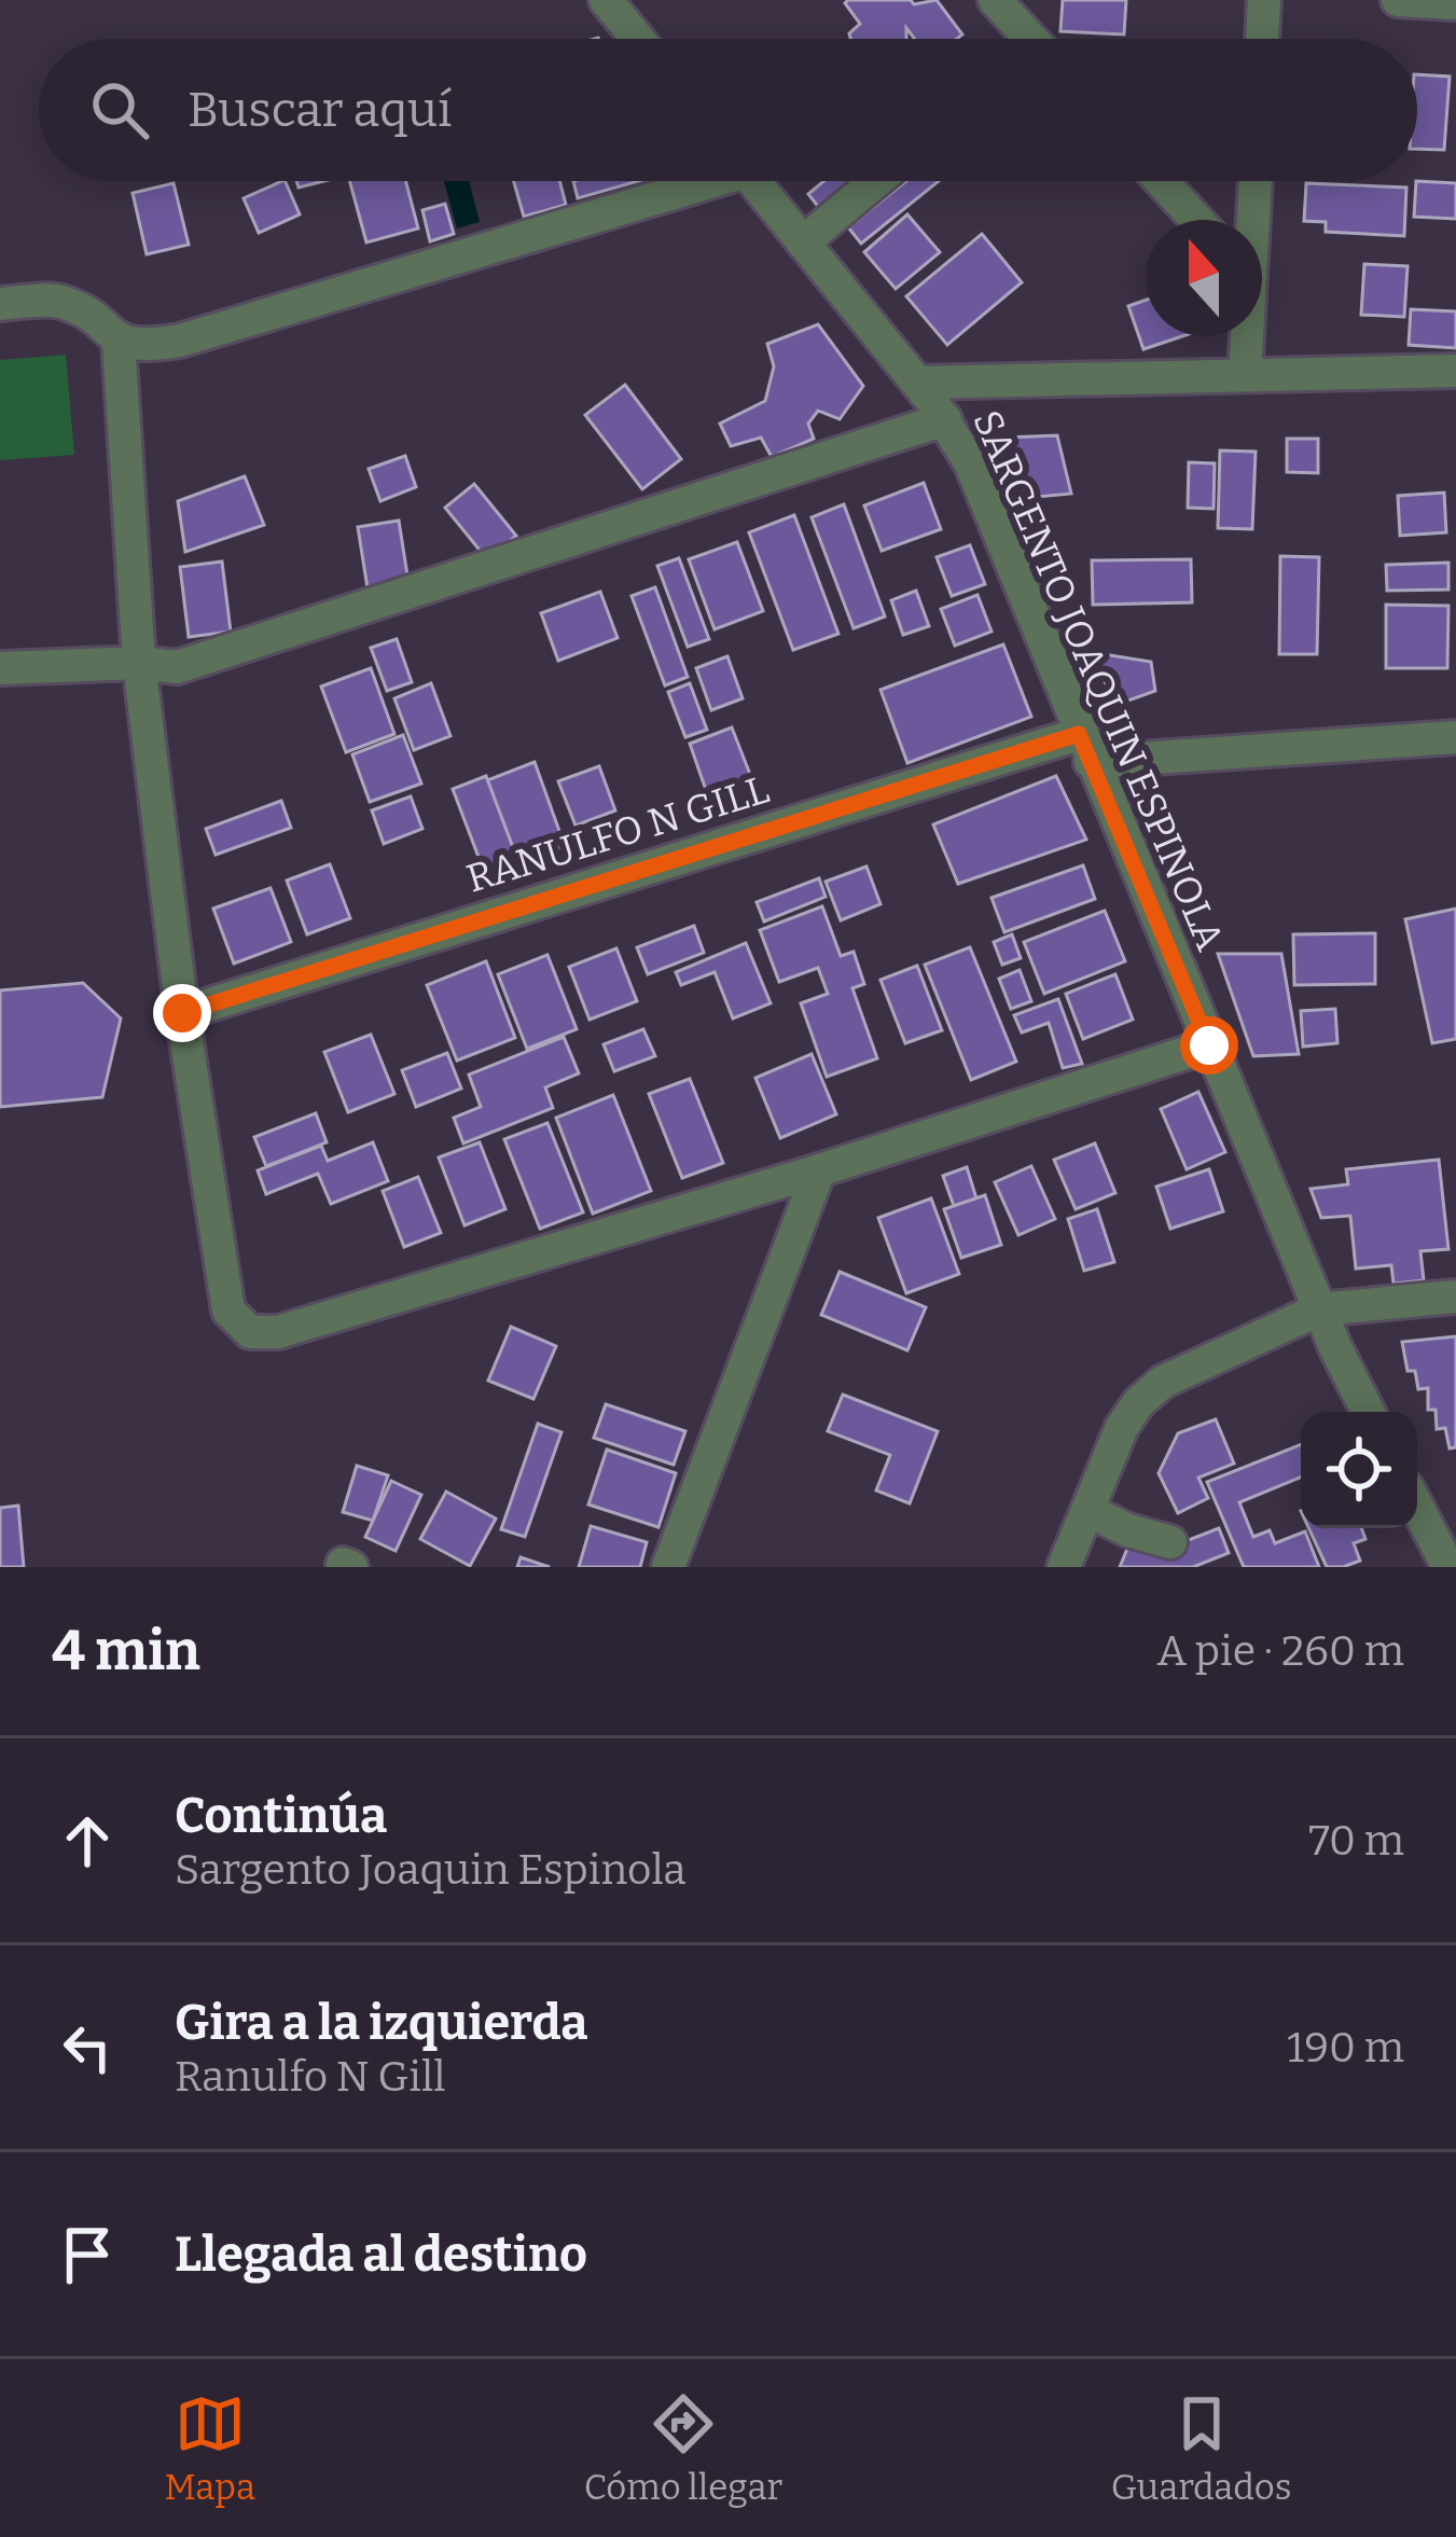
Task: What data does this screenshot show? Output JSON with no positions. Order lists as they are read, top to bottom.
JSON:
{
  "streets": {
    "street": ["SARGENTO JOAQUIN ESPINOLA", "RANULFO N GILL"]
  },
  "crossings": [
    ["SARGENTO JOAQUIN ESPINOLA", "RANULFO N GILL"]
  ],
  "north": "top",
  "page": {
    "search": "Buscar aquí",
    "heading": ["4 min", "A pie · 260 m"],
    "list": [
      ["Continúa", "Sargento Joaquin Espinola", "70 m"],
      ["Gira a la izquierda", "Ranulfo N Gill", "190 m"],
      "Llegada al destino"
    ],
    "nav": ["Mapa", "Cómo llegar", "Guardados"]
  }
}
